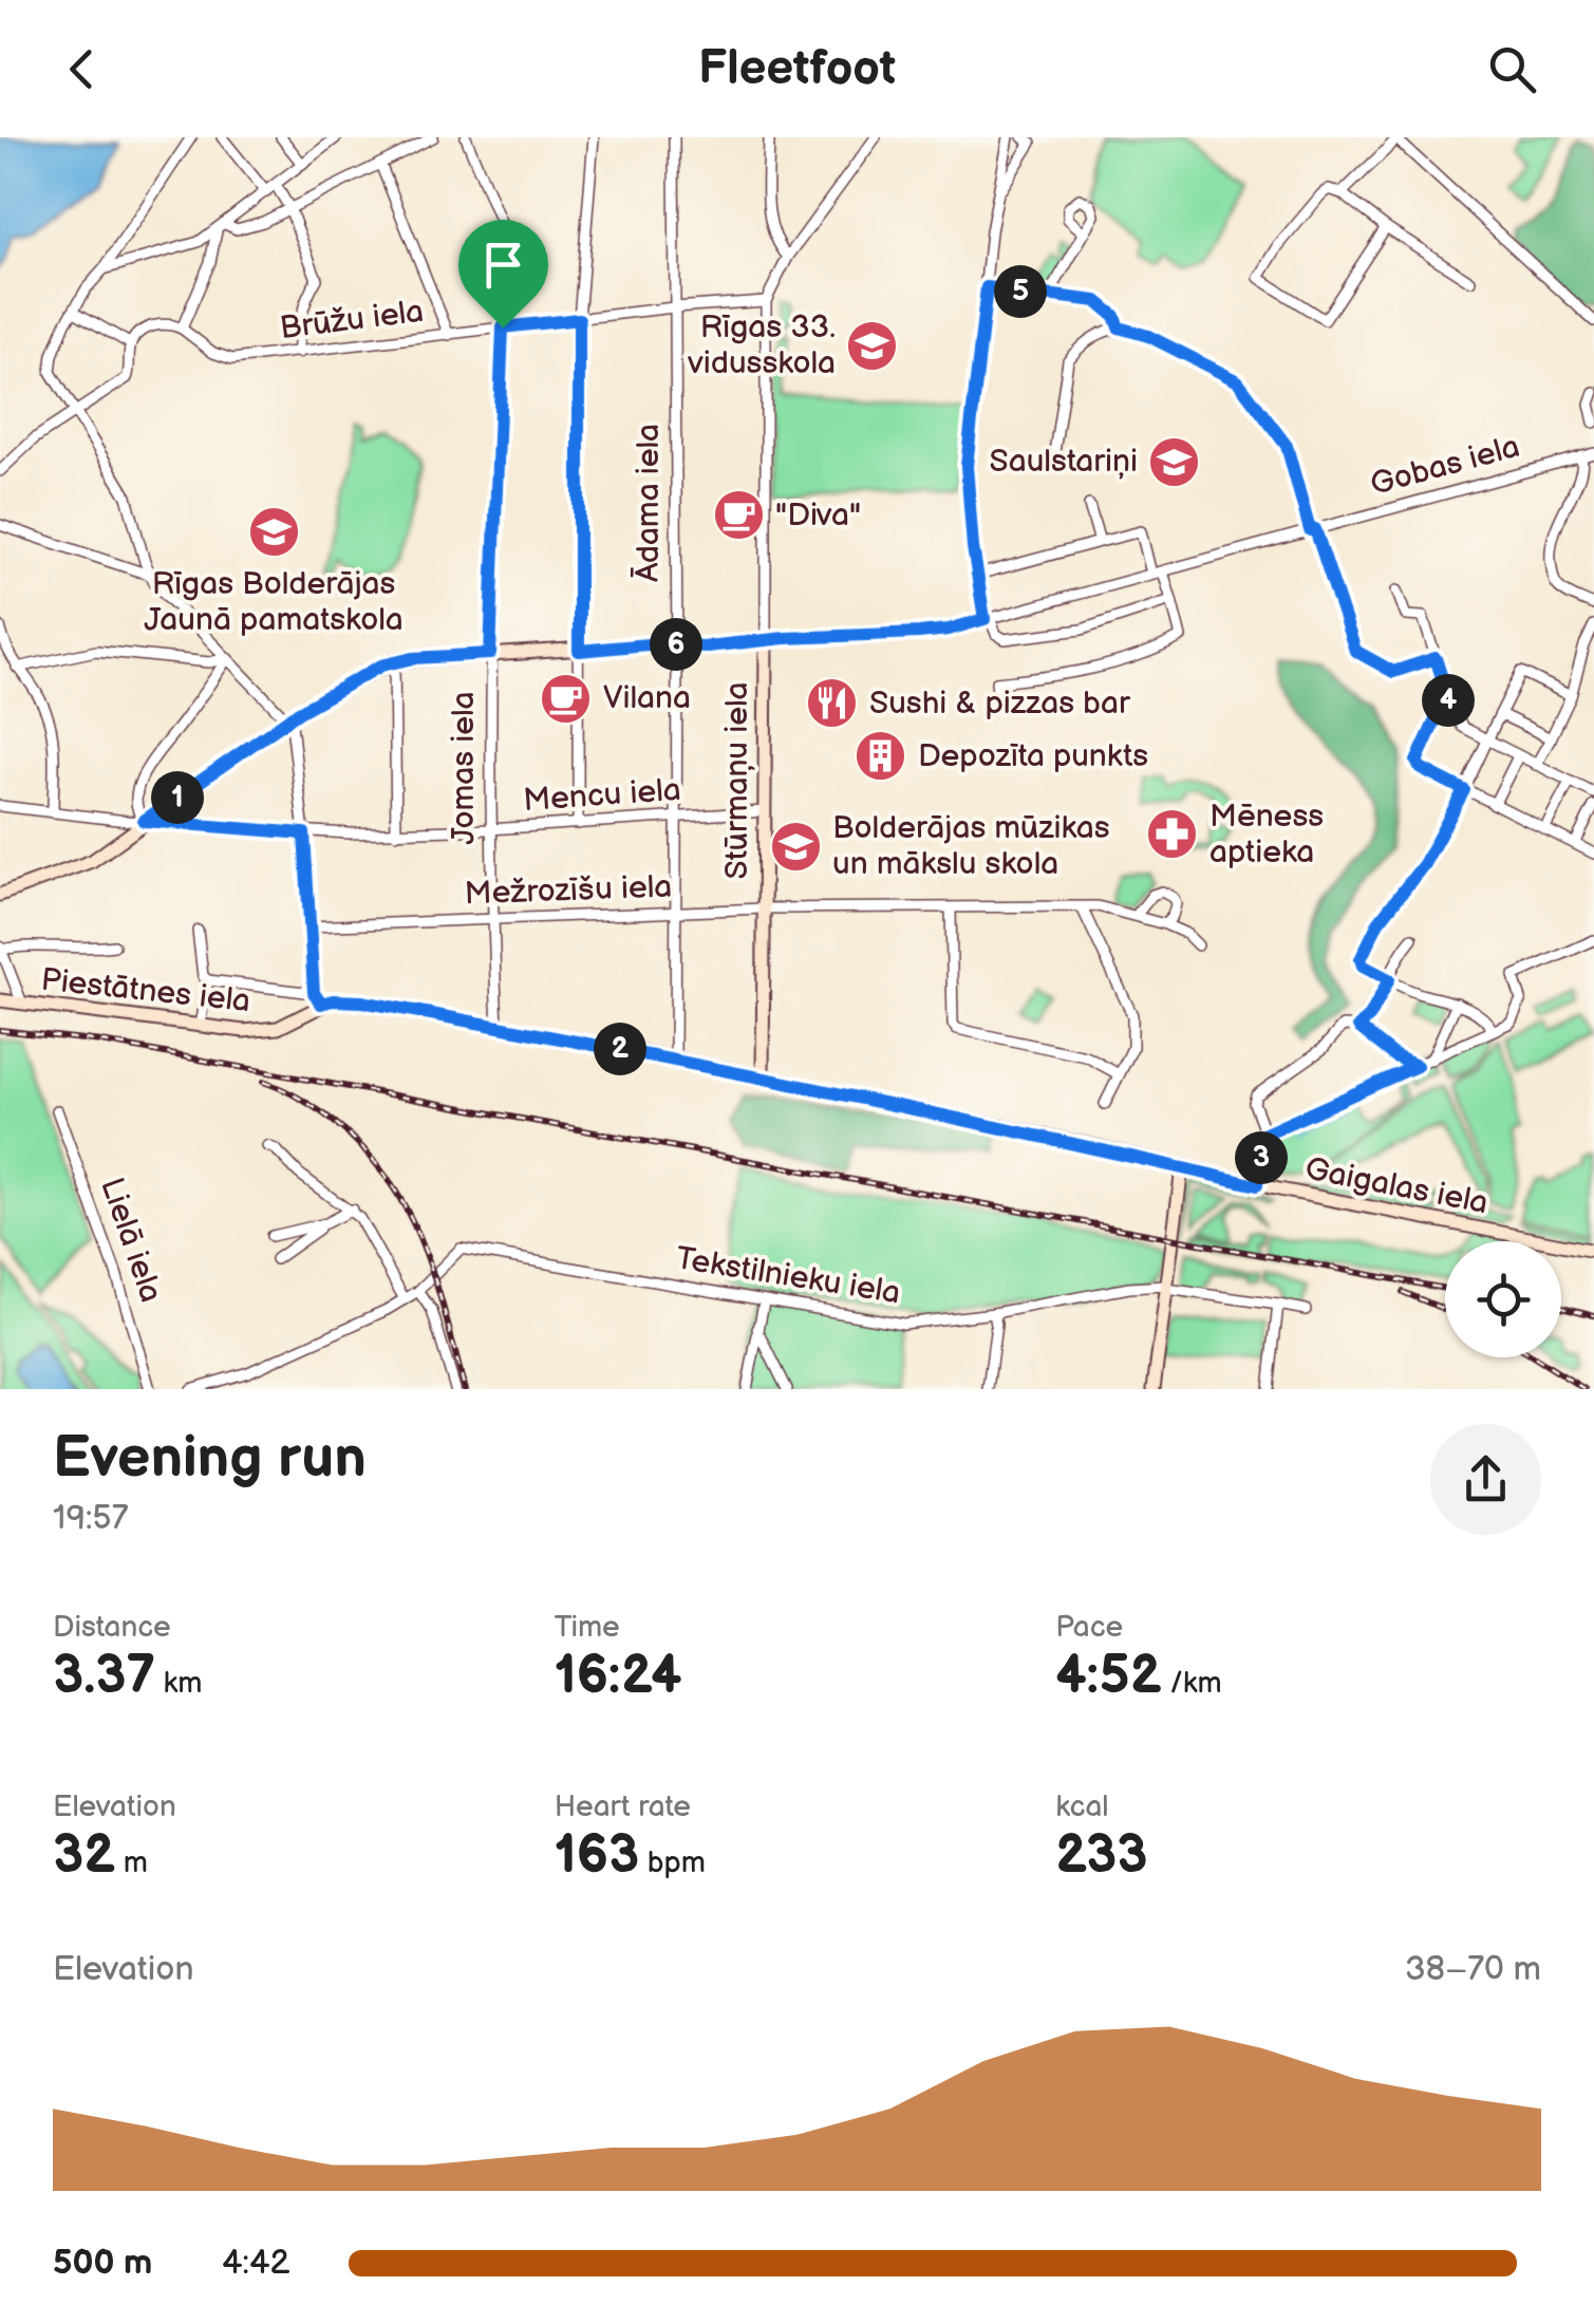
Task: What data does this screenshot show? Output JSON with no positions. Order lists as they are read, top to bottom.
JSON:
{
  "streets": {
    "street": [
      "Brūžu iela",
      "Gobas iela",
      "Ādama iela",
      "Jomas iela",
      "Stūrmaņu iela",
      "Mencu iela",
      "Mežrozīšu iela",
      "Piestātnes iela",
      "Gaigalas iela",
      "Lielā iela",
      "Tekstilnieku iela"
    ]
  },
  "crossings": [
    ["Brūžu iela", "Ādama iela"],
    ["Brūžu iela", "Jomas iela"],
    ["Brūžu iela", "Stūrmaņu iela"],
    ["Gobas iela", "Ādama iela"],
    ["Gobas iela", "Jomas iela"],
    ["Gobas iela", "Stūrmaņu iela"],
    ["Gobas iela", "Mencu iela"],
    ["Ādama iela", "Mencu iela"],
    ["Ādama iela", "Mežrozīšu iela"],
    ["Ādama iela", "Gaigalas iela"],
    ["Jomas iela", "Mencu iela"],
    ["Jomas iela", "Mežrozīšu iela"],
    ["Jomas iela", "Gaigalas iela"],
    ["Stūrmaņu iela", "Mencu iela"],
    ["Stūrmaņu iela", "Mežrozīšu iela"],
    ["Stūrmaņu iela", "Gaigalas iela"],
    ["Piestātnes iela", "Gaigalas iela"]
  ],
  "places": {
    "school or university": [
      "Rīgas 33. vidusskola",
      "Saulstariņi",
      "Rīgas Bolderājas Jaunā pamatskola",
      "Bolderājas mūzikas un mākslu skola"
    ],
    "cafe": ["\"Diva\"", "Vilana"],
    "restaurant": ["Sushi & pizzas bar"],
    "building": ["Depozīta punkts"],
    "pharmacy": ["Mēness aptieka"]
  },
  "page": {
    "header": "Fleetfoot",
    "pins": [
      "5",
      "6",
      "4",
      "1",
      "2",
      "3"
    ],
    "heading": ["Evening run", "19:57"],
    "stats": [
      ["Distance", "3.37 km"],
      ["Time", "16:24"],
      ["Pace", "4:52 /km"],
      ["Elevation", "32 m"],
      ["Heart rate", "163 bpm"],
      ["kcal", "233"]
    ],
    "chart": ["Elevation", "38–70 m"],
    "list": [
      {
        "name": "500 m",
        "note": "4:42"
      }
    ]
  }
}
